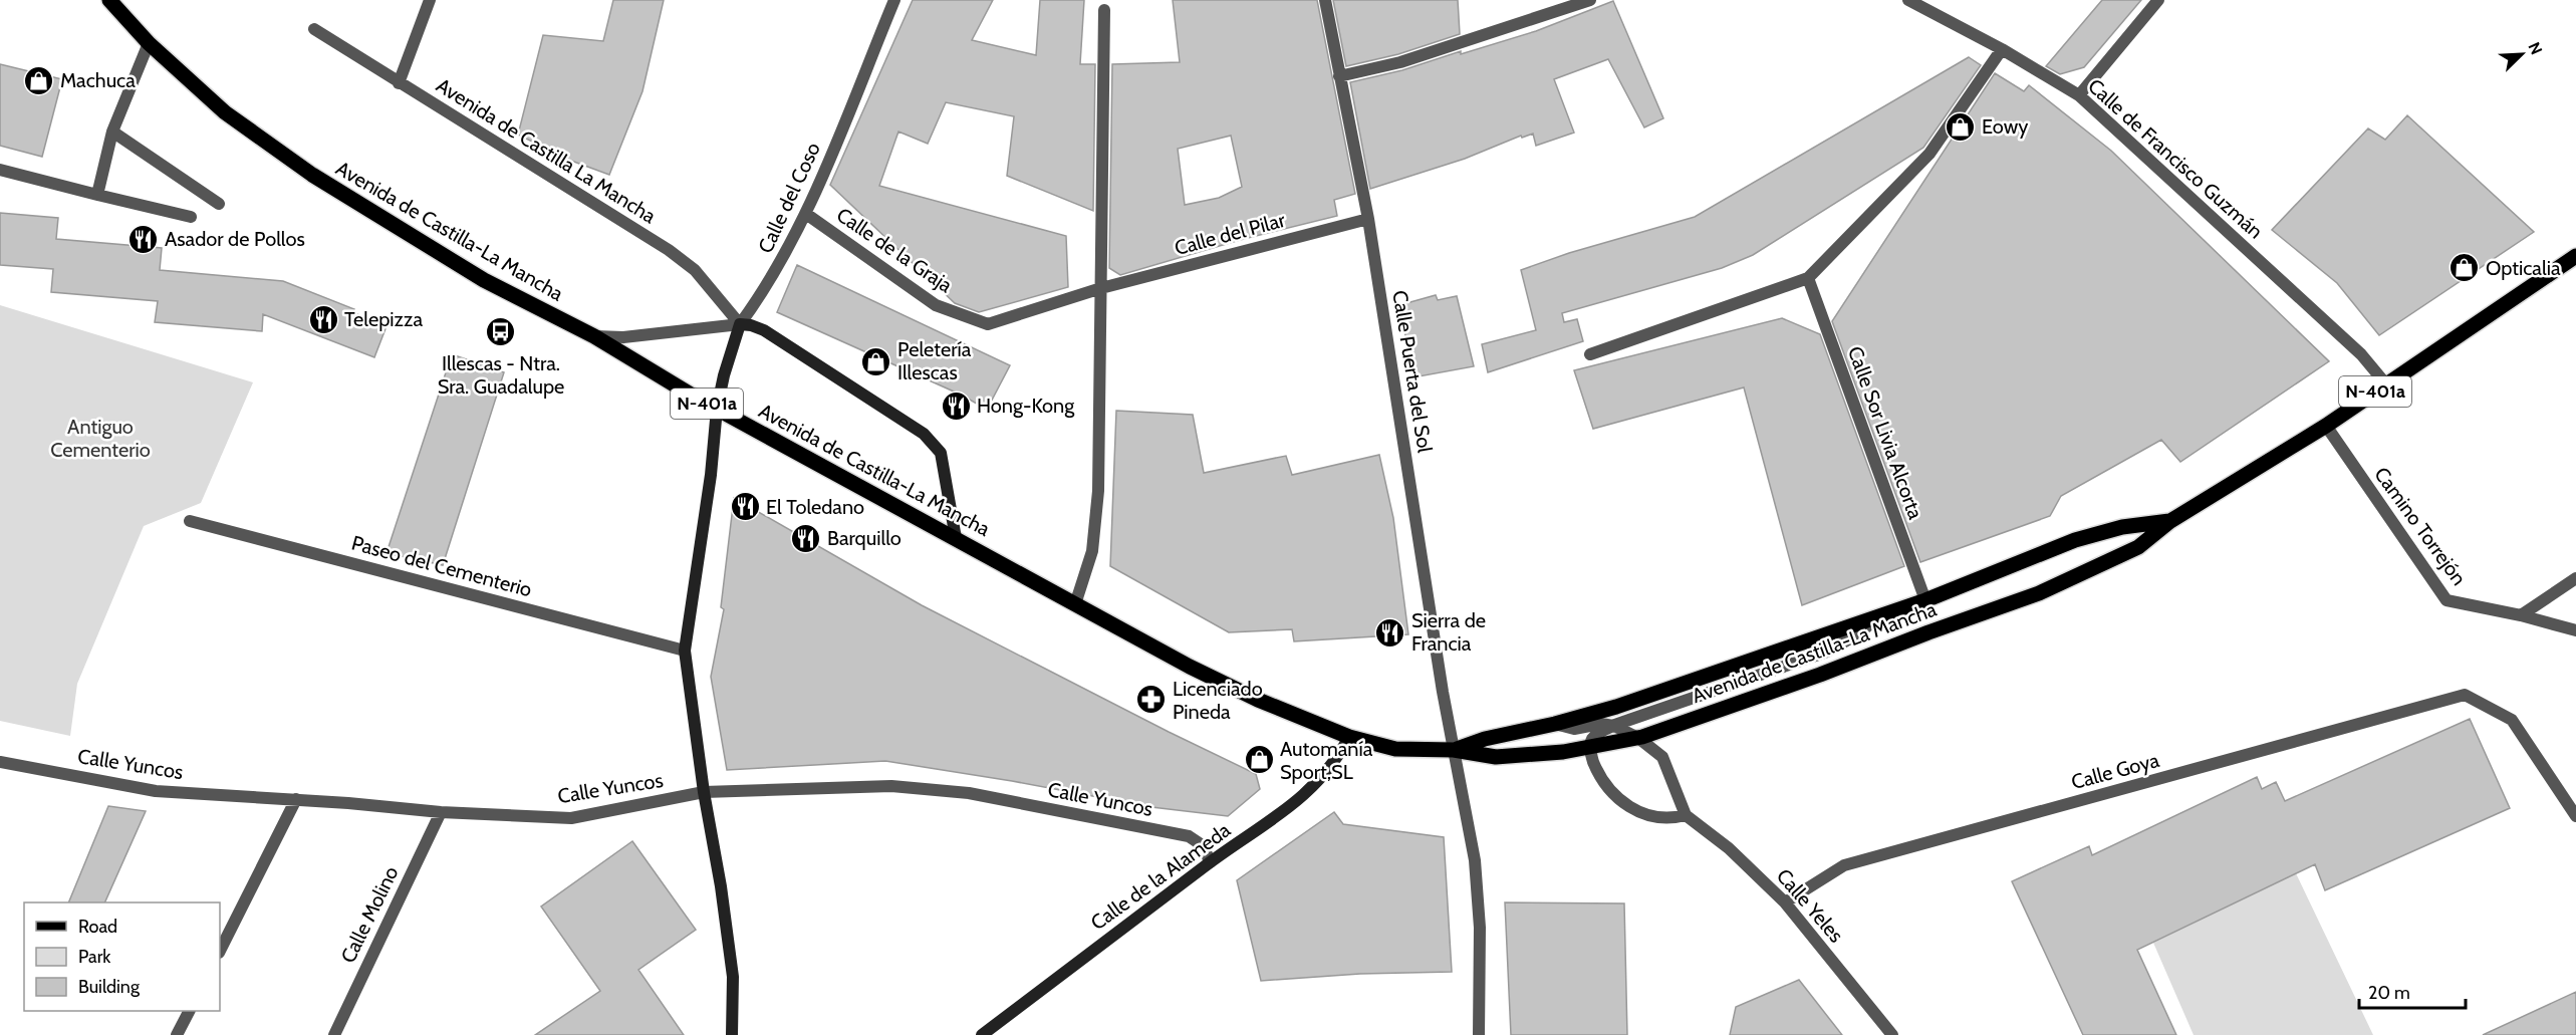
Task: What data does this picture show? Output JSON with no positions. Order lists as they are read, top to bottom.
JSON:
{
  "streets": {
    "main road": ["Avenida de Castilla-La Mancha", "N-401a"],
    "street": [
      "Avenida de Castilla La Mancha",
      "Calle de Francisco Guzmán",
      "Calle del Coso",
      "Calle del Pilar",
      "Calle de la Graja",
      "Calle Puerta del Sol",
      "Calle Sor Livia Alcorta",
      "Camino Torrejón",
      "Paseo del Cementerio",
      "Calle Yuncos",
      "Calle Goya",
      "Calle de la Alameda",
      "Calle Yeles",
      "Calle Molino"
    ]
  },
  "crossings": [
    ["Avenida de Castilla La Mancha", "Calle del Coso"],
    ["Calle de Francisco Guzmán", "Avenida de Castilla-La Mancha"],
    ["Calle del Coso", "Avenida de Castilla-La Mancha"],
    ["Calle del Coso", "Calle de la Graja"],
    ["Calle del Coso", "Paseo del Cementerio"],
    ["Calle del Coso", "Calle Yuncos"],
    ["Avenida de Castilla-La Mancha", "Calle Puerta del Sol"],
    ["Avenida de Castilla-La Mancha", "Calle Sor Livia Alcorta"],
    ["Avenida de Castilla-La Mancha", "Camino Torrejón"],
    ["Avenida de Castilla-La Mancha", "Calle de la Alameda"],
    ["Calle del Pilar", "Calle de la Graja"],
    ["Calle del Pilar", "Calle Puerta del Sol"],
    ["Calle Yuncos", "Calle de la Alameda"],
    ["Calle Yuncos", "Calle Molino"],
    ["Calle Goya", "Calle Yeles"]
  ],
  "parks": ["Antiguo Cementerio"],
  "places": {
    "shop": [
      "Machuca",
      "Eowy",
      "Opticalia",
      "Peletería Illescas",
      "Automanía Sport,SL"
    ],
    "restaurant": [
      "Asador de Pollos",
      "Telepizza",
      "Hong-Kong",
      "El Toledano",
      "Barquillo",
      "Sierra de Francia"
    ],
    "bus stop": ["Illescas - Ntra. Sra. Guadalupe"],
    "pharmacy": ["Licenciado Pineda"]
  },
  "legend": ["Road", "Park", "Building"],
  "scale_bar": "20 m",
  "north": "top right"
}
